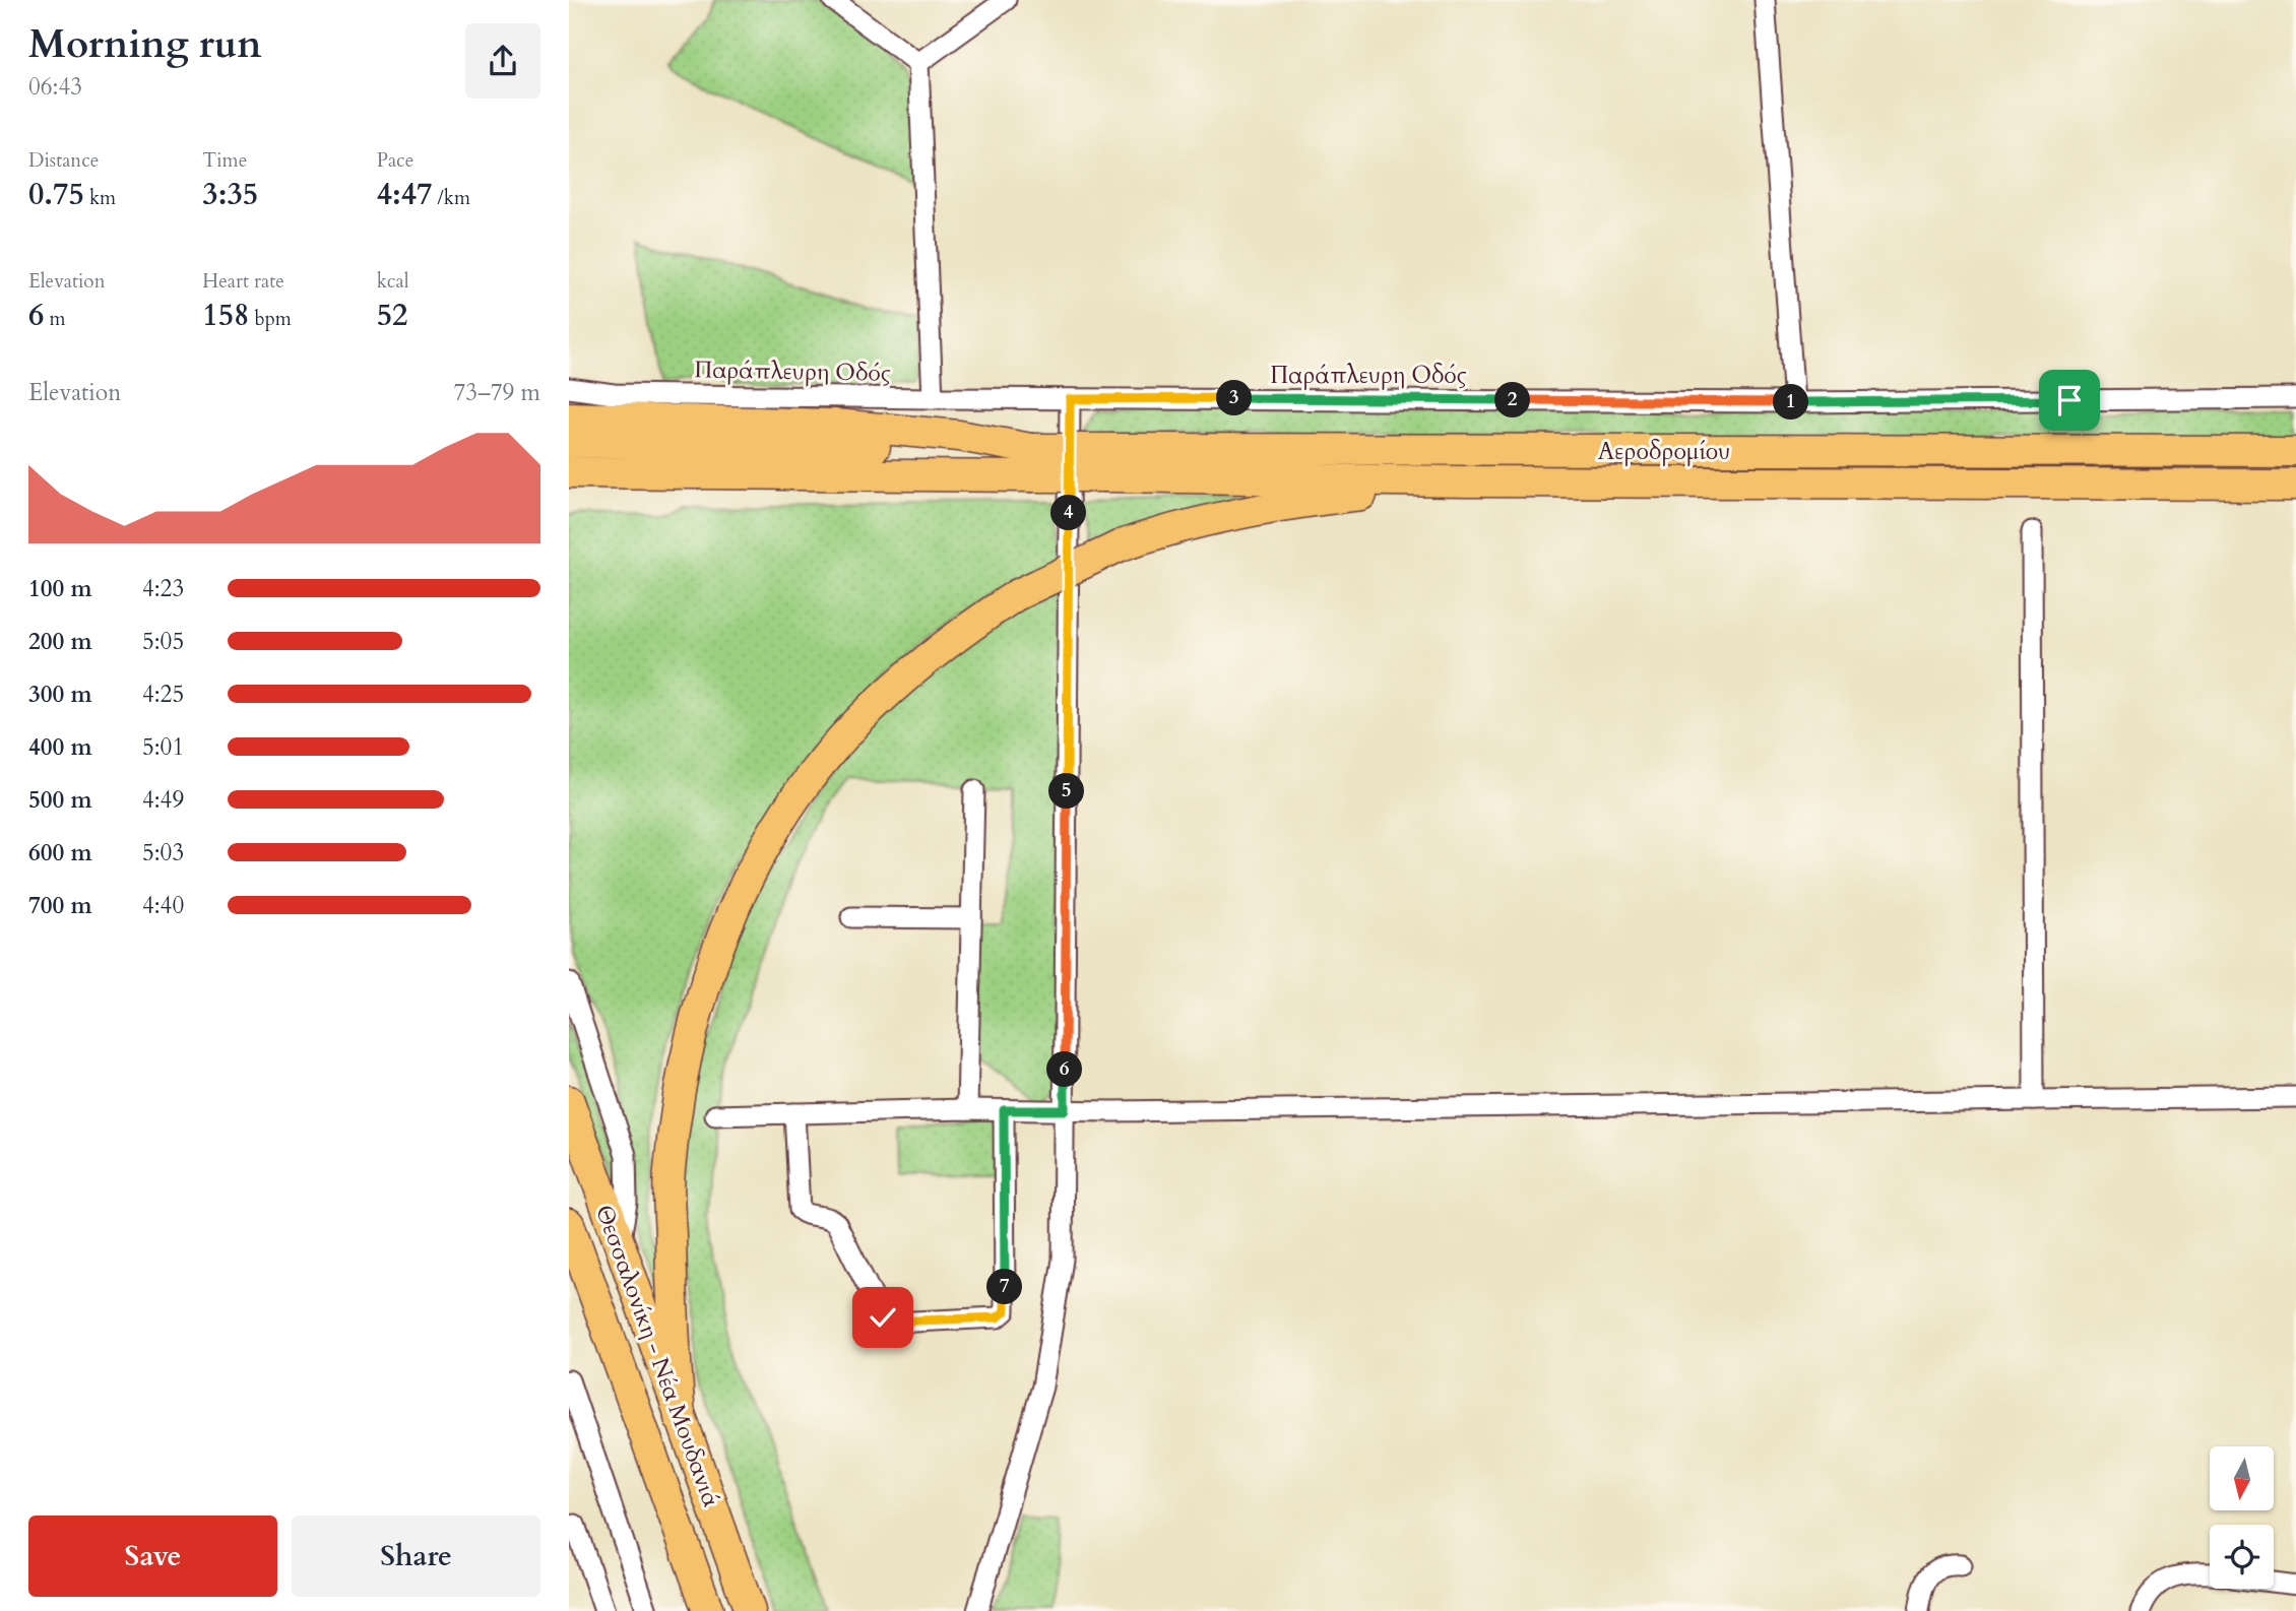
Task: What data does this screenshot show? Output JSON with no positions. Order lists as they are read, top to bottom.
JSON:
{
  "streets": {
    "highway": ["Αεροδρομίου", "Θεσσαλονίκη - Νέα Μουδανιά"],
    "street": ["Παράπλευρη Οδός"]
  },
  "north": "bottom",
  "page": {
    "heading": ["Morning run", "06:43"],
    "stats": [
      ["Distance", "0.75 km"],
      ["Time", "3:35"],
      ["Pace", "4:47 /km"],
      ["Elevation", "6 m"],
      ["Heart rate", "158 bpm"],
      ["kcal", "52"]
    ],
    "chart": ["Elevation", "73–79 m"],
    "pins": [
      "3",
      "2",
      "1",
      "4",
      "5",
      "6",
      "7"
    ],
    "list": [
      {
        "name": "100 m",
        "note": "4:23"
      },
      {
        "name": "200 m",
        "note": "5:05"
      },
      {
        "name": "300 m",
        "note": "4:25"
      },
      {
        "name": "400 m",
        "note": "5:01"
      },
      {
        "name": "500 m",
        "note": "4:49"
      },
      {
        "name": "600 m",
        "note": "5:03"
      },
      {
        "name": "700 m",
        "note": "4:40"
      }
    ],
    "buttons": ["Save", "Share"]
  }
}
